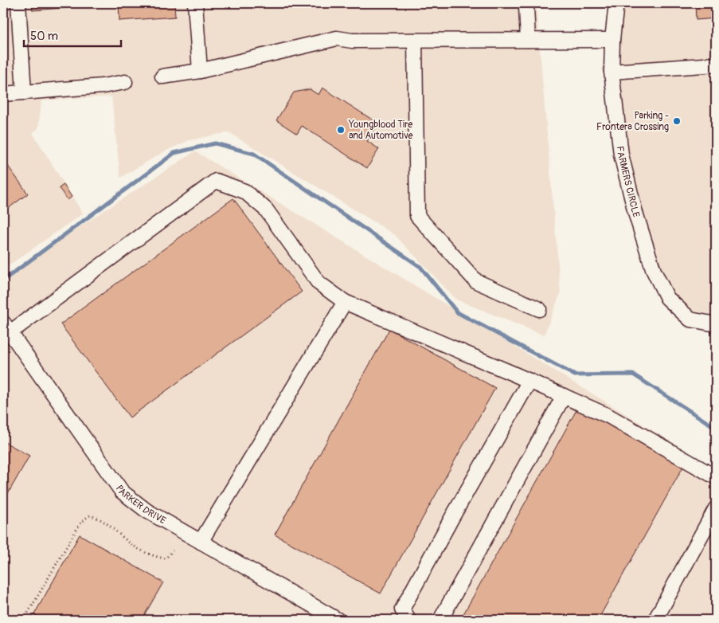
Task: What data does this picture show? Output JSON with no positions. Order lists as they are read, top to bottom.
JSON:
{
  "streets": {
    "street": ["FARMERS CIRCLE", "PARKER DRIVE"]
  },
  "places": ["Parking - Frontera Crossing", "Youngblood Tire and Automotive"],
  "scale_bar": "50 m"
}
